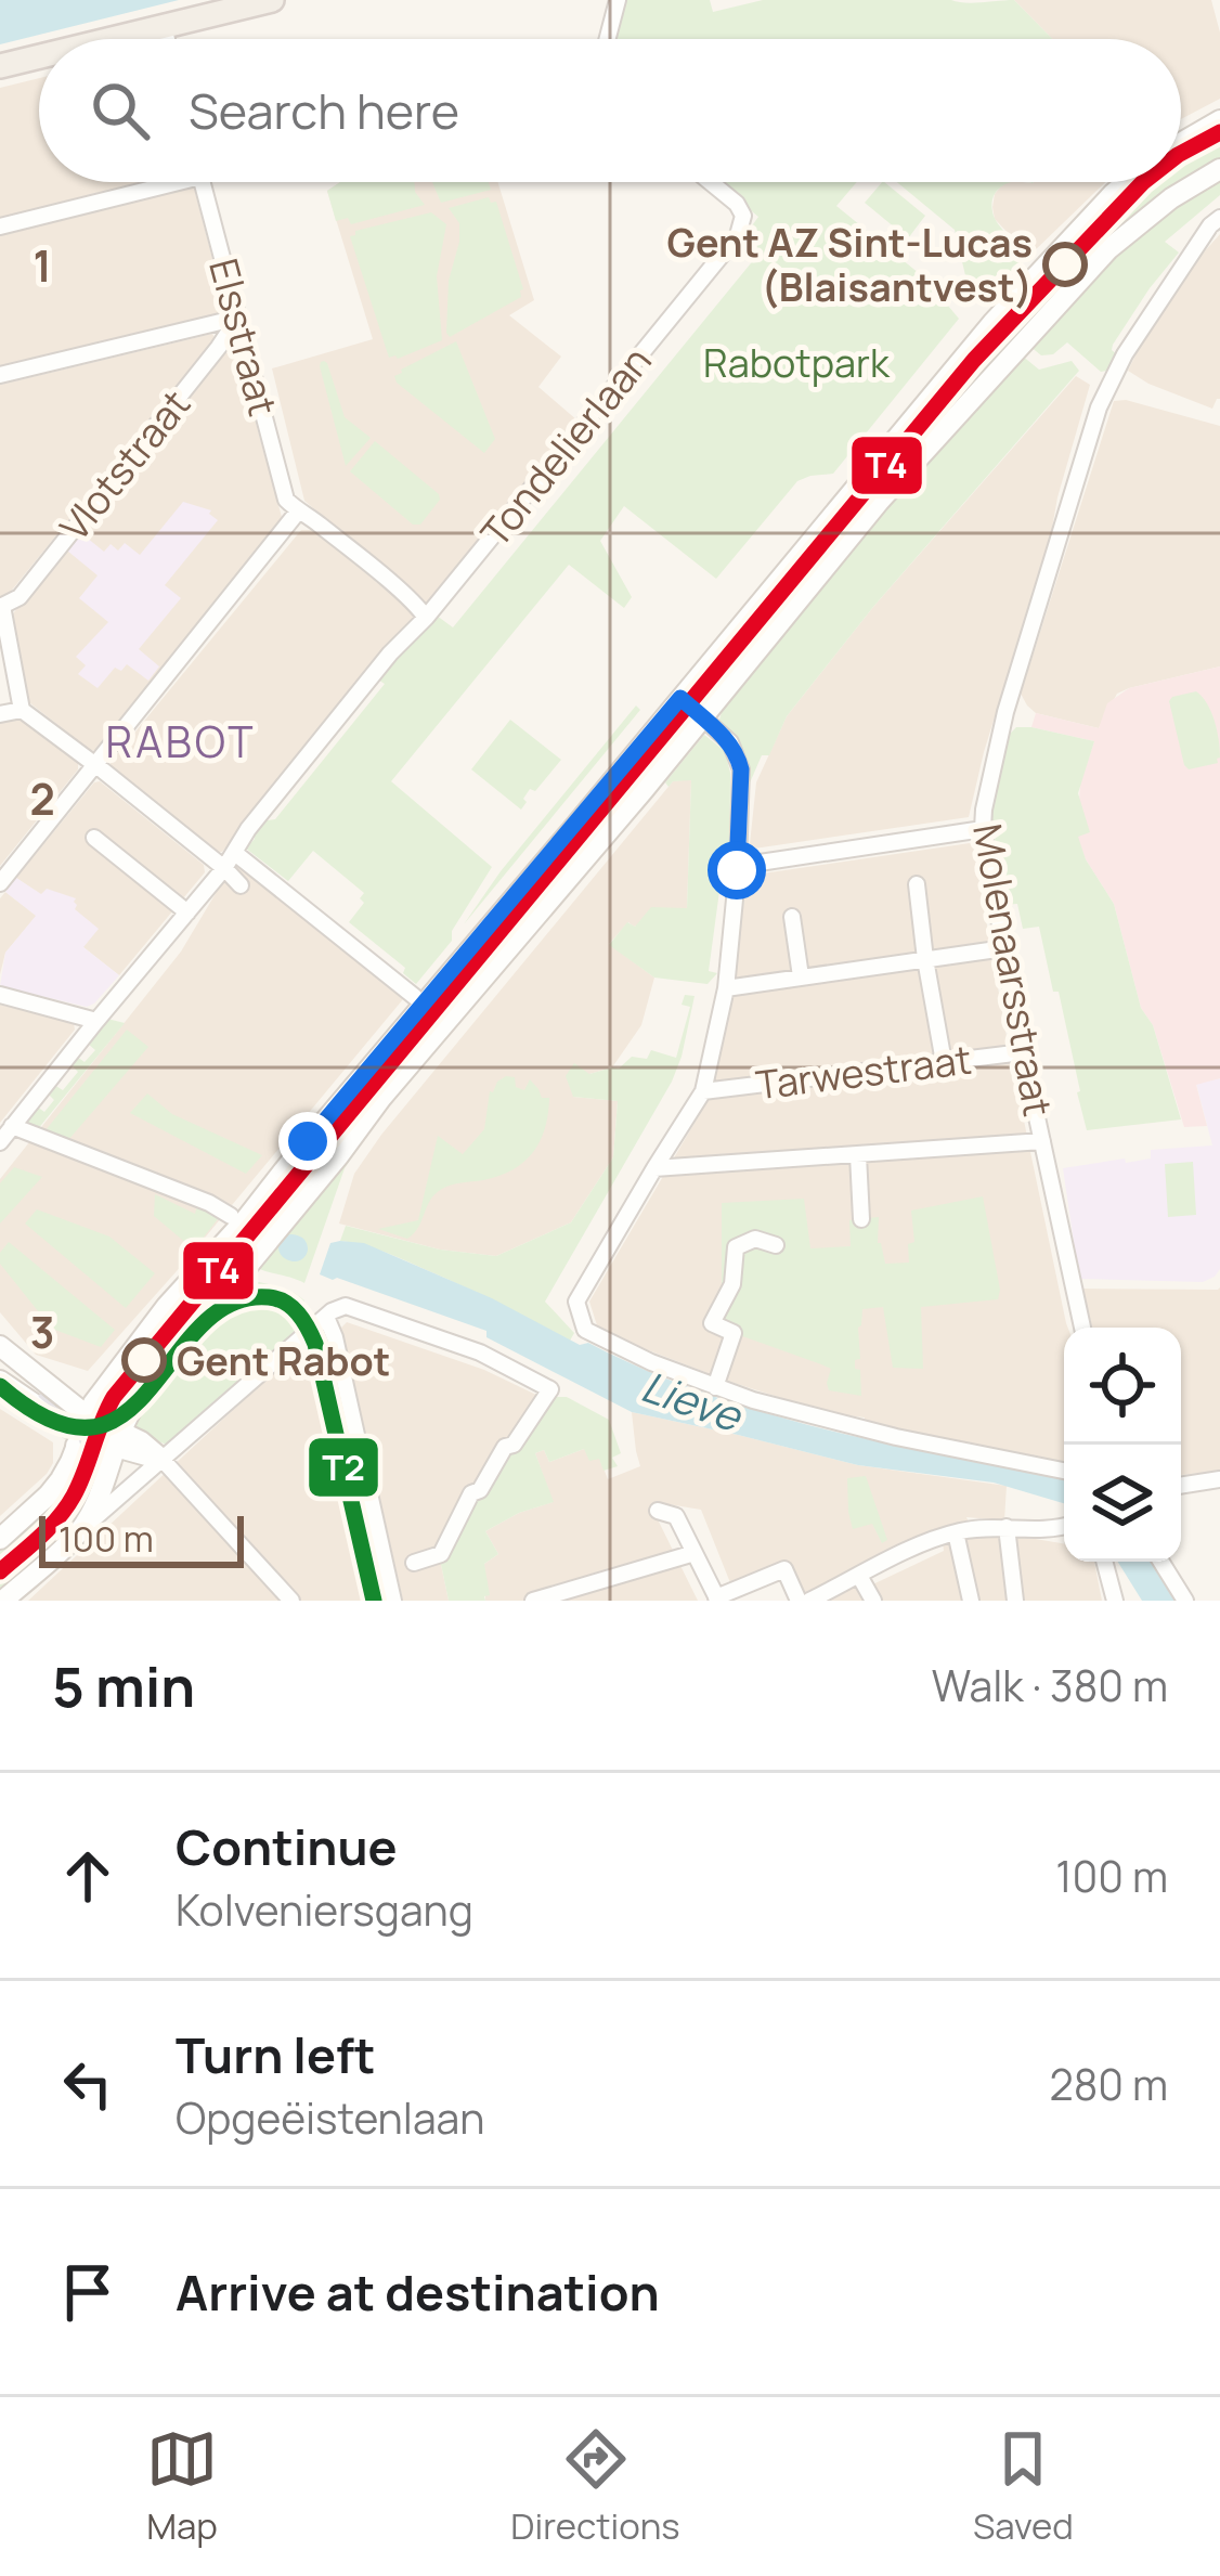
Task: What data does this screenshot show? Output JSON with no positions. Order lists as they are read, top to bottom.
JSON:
{
  "streets": {
    "street": [
      "Elsstraat",
      "Tondelierlaan",
      "Vlotstraat",
      "Molenaarsstraat",
      "Tarwestraat"
    ]
  },
  "crossings": [
    ["Elsstraat", "Vlotstraat"],
    ["Molenaarsstraat", "Tarwestraat"]
  ],
  "districts": ["RABOT"],
  "water": ["Lieve"],
  "parks": ["Rabotpark"],
  "places": ["Gent AZ Sint-Lucas (Blaisantvest)", "Gent Rabot"],
  "lines": ["transit line T4", "transit line T2"],
  "scale_bar": "100 m",
  "page": {
    "search": "Search here",
    "scale": "100 m",
    "heading": ["5 min", "Walk · 380 m"],
    "list": [
      ["Continue", "Kolveniersgang", "100 m"],
      ["Turn left", "Opgeëistenlaan", "280 m"],
      "Arrive at destination"
    ],
    "nav": ["Map", "Directions", "Saved"]
  },
  "grid": {
    "rows": ["1", "2", "3"]
  }
}
